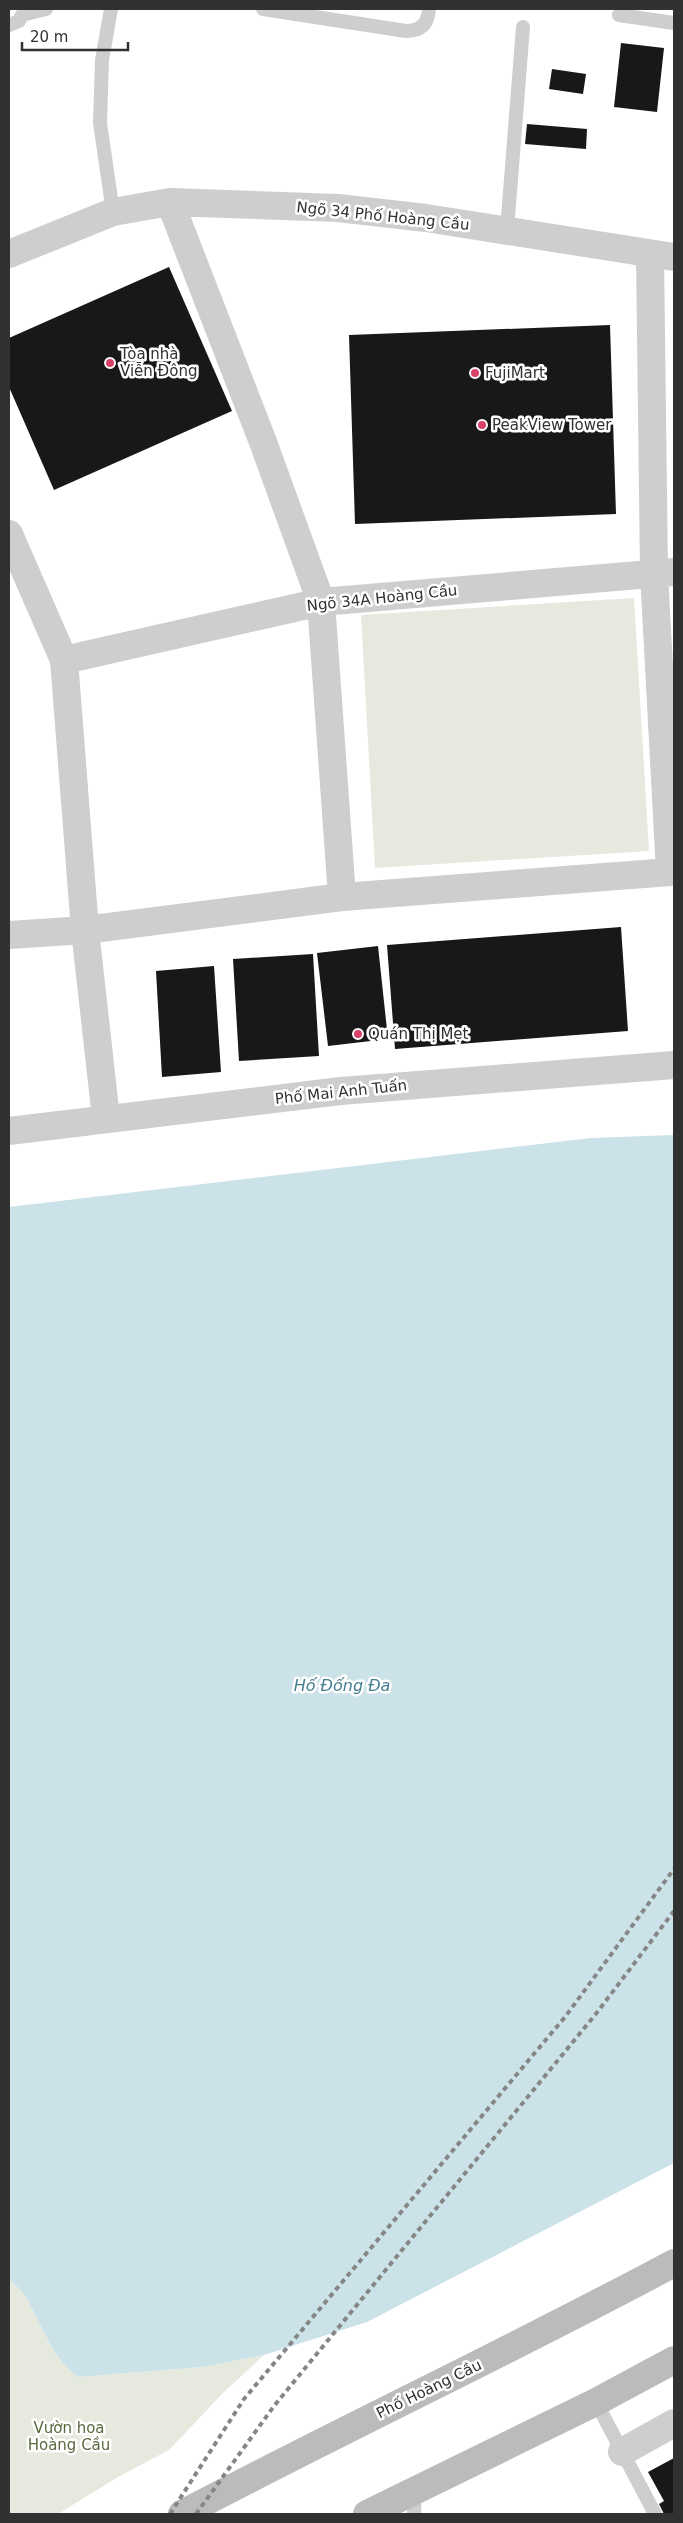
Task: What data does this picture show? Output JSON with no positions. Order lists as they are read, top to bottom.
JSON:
{
  "streets": {
    "main road": ["Phố Hoàng Cầu"],
    "street": ["Ngõ 34 Phố Hoàng Cầu", "Ngõ 34A Hoàng Cầu", "Phố Mai Anh Tuấn"]
  },
  "water": ["Hố Đống Đa"],
  "parks": ["Vườn hoa Hoàng Cầu"],
  "places": [
    "Tòa nhà Viễn Đông",
    "FujiMart",
    "PeakView Tower",
    "Quán Thị Mẹt"
  ],
  "scale_bar": "20 m"
}
